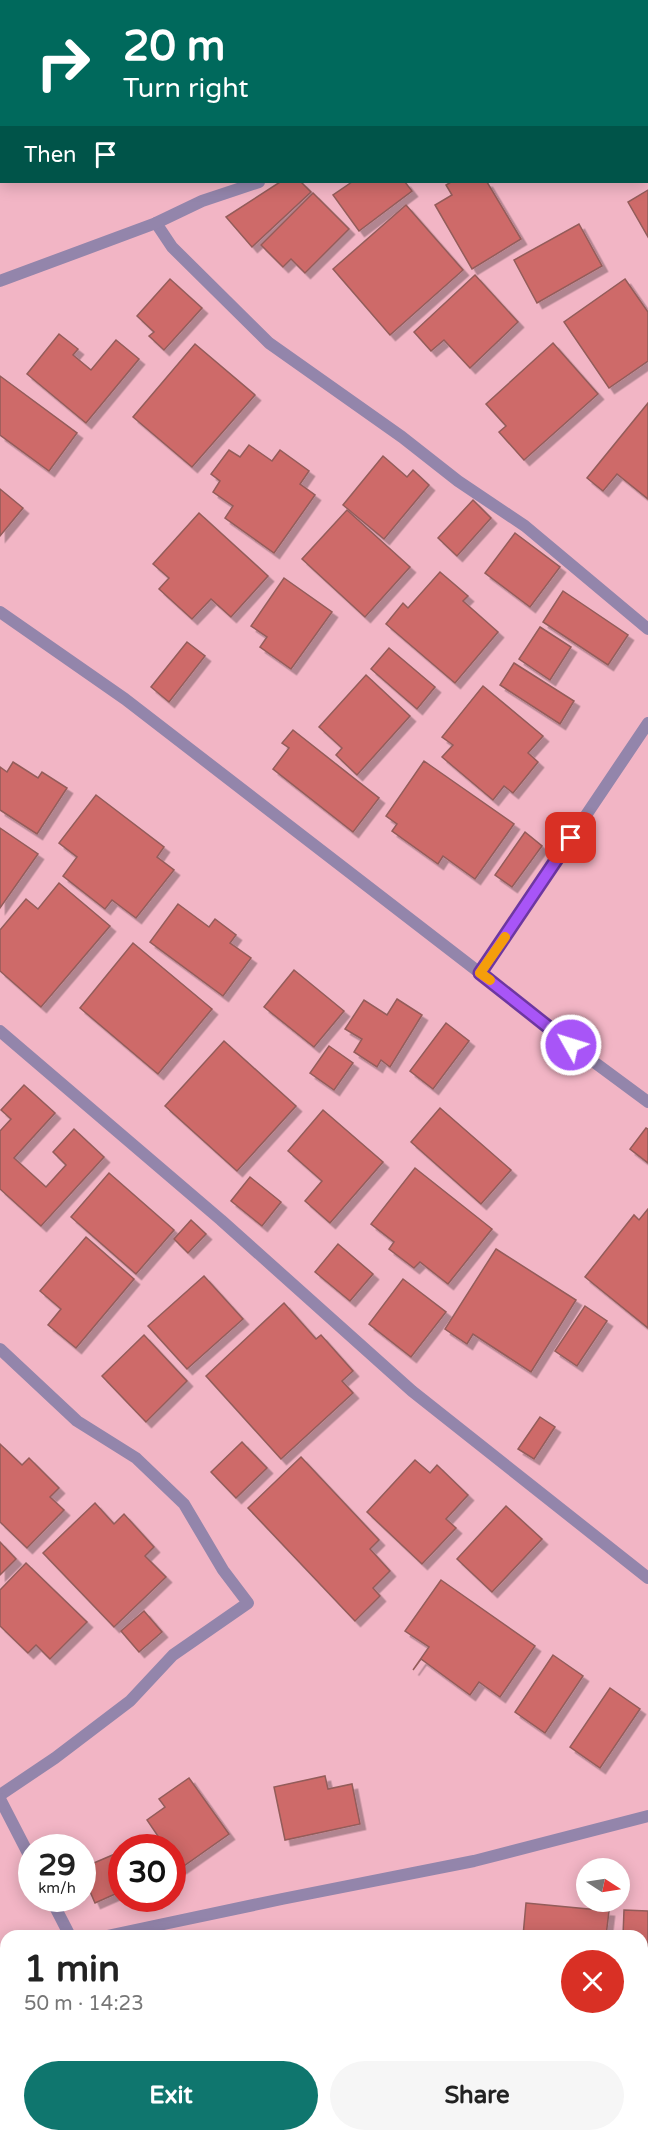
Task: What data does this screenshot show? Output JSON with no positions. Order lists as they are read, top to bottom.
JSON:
{
  "north": "right",
  "page": {
    "turn": ["20 m", "Turn right"],
    "then": "Then",
    "speed": "29 km/h",
    "limit": "30",
    "heading": ["1 min", "50 m · 14:23"],
    "buttons": ["Exit", "Share"]
  }
}
